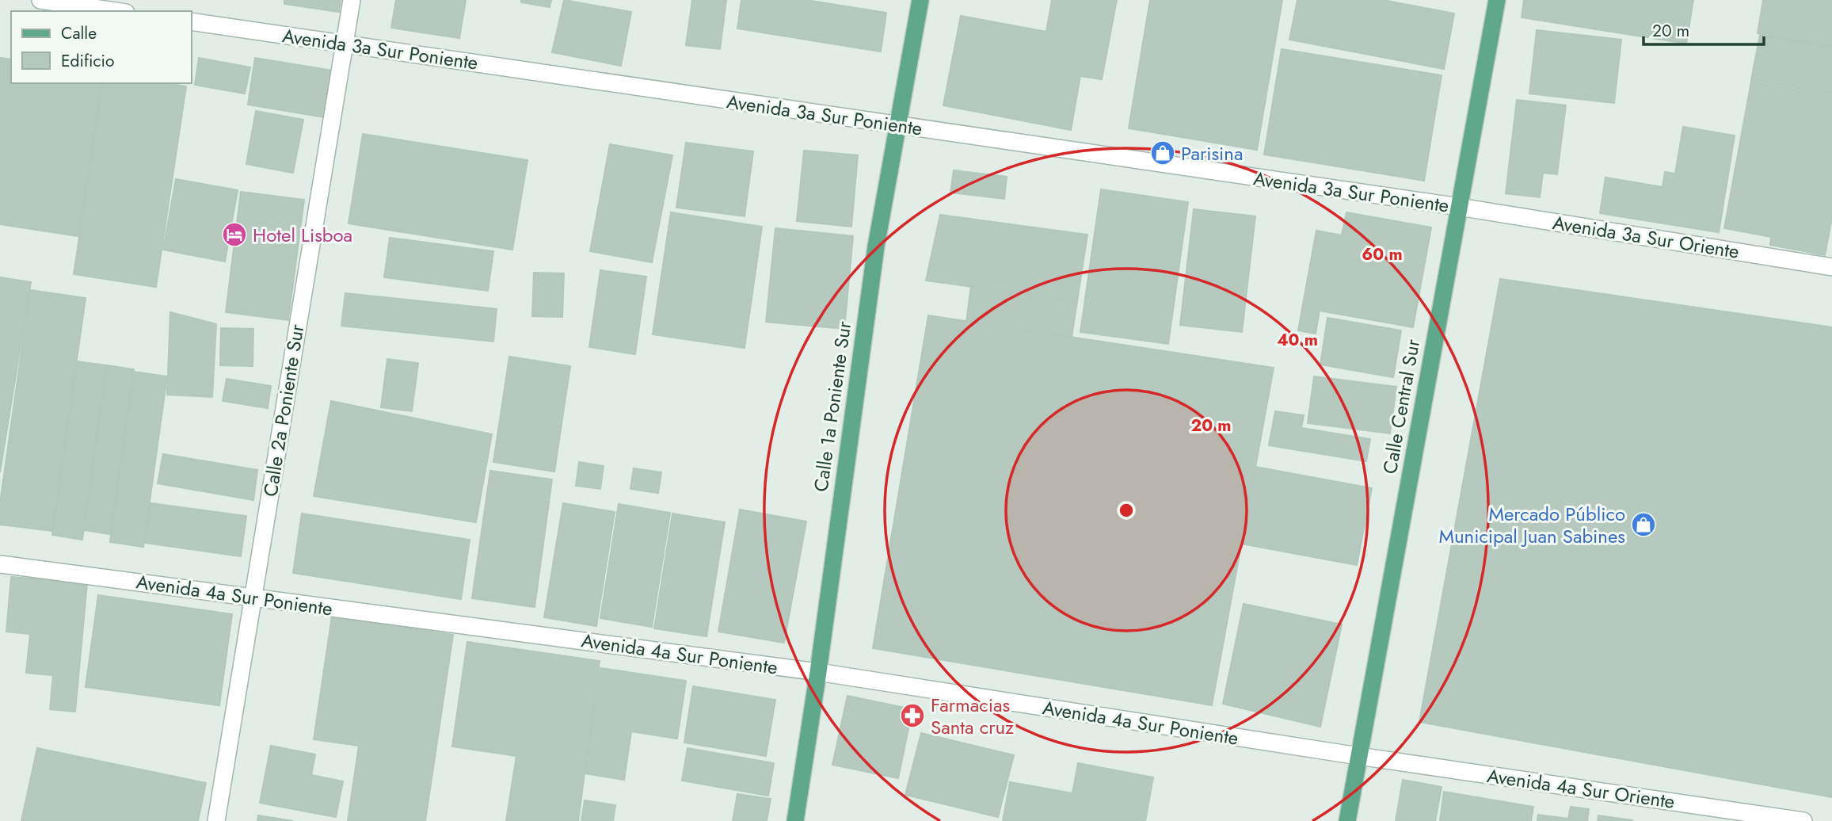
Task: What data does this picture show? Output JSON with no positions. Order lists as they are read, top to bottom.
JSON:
{
  "streets": {
    "main road": ["Calle 1a Poniente Sur", "Calle Central Sur"],
    "street": [
      "Avenida 3a Sur Poniente",
      "Avenida 3a Sur Oriente",
      "Calle 2a Poniente Sur",
      "Avenida 4a Sur Poniente",
      "Avenida 4a Sur Oriente"
    ]
  },
  "crossings": [
    ["Avenida 3a Sur Poniente", "Avenida 3a Sur Oriente"],
    ["Avenida 3a Sur Poniente", "Calle 1a Poniente Sur"],
    ["Avenida 3a Sur Poniente", "Calle Central Sur"],
    ["Avenida 3a Sur Poniente", "Calle 2a Poniente Sur"],
    ["Avenida 3a Sur Oriente", "Calle Central Sur"],
    ["Calle 1a Poniente Sur", "Avenida 4a Sur Poniente"],
    ["Calle Central Sur", "Avenida 4a Sur Poniente"],
    ["Calle Central Sur", "Avenida 4a Sur Oriente"],
    ["Calle 2a Poniente Sur", "Avenida 4a Sur Poniente"],
    ["Avenida 4a Sur Poniente", "Avenida 4a Sur Oriente"]
  ],
  "places": {
    "shop": ["Parisina", "Mercado Público Municipal Juan Sabines"],
    "hotel": ["Hotel Lisboa"],
    "pharmacy": ["Farmacias Santa cruz"]
  },
  "legend": ["Calle", "Edificio"],
  "scale_bar": "20 m",
  "rings": ["60 m", "40 m", "20 m"]
}
